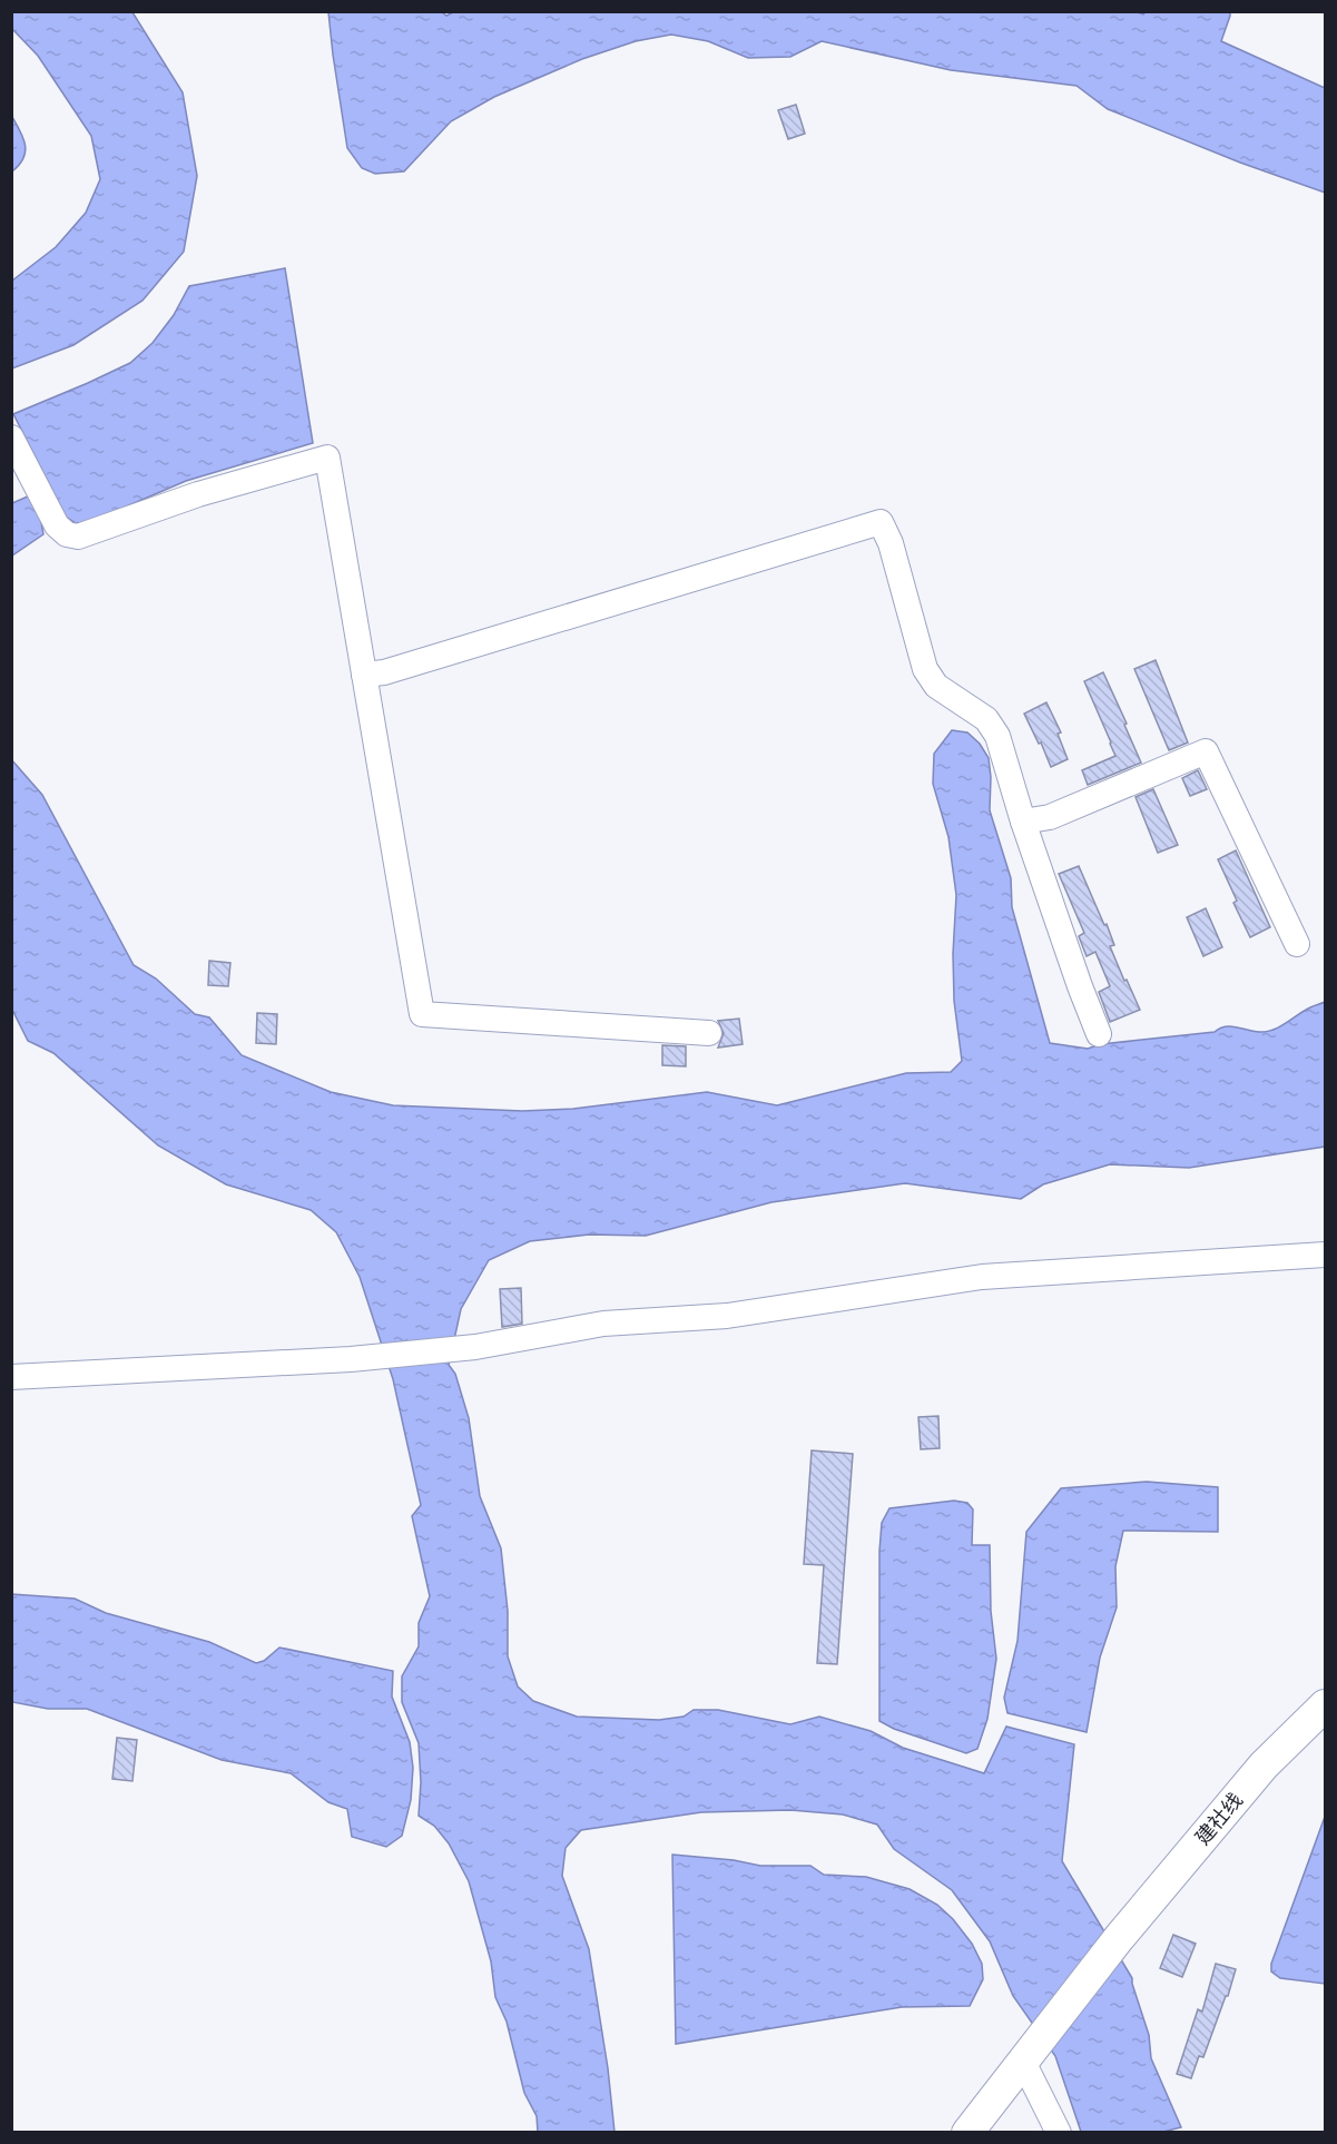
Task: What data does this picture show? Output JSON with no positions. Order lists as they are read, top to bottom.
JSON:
{
  "streets": {
    "main road": ["建社线"]
  }
}
